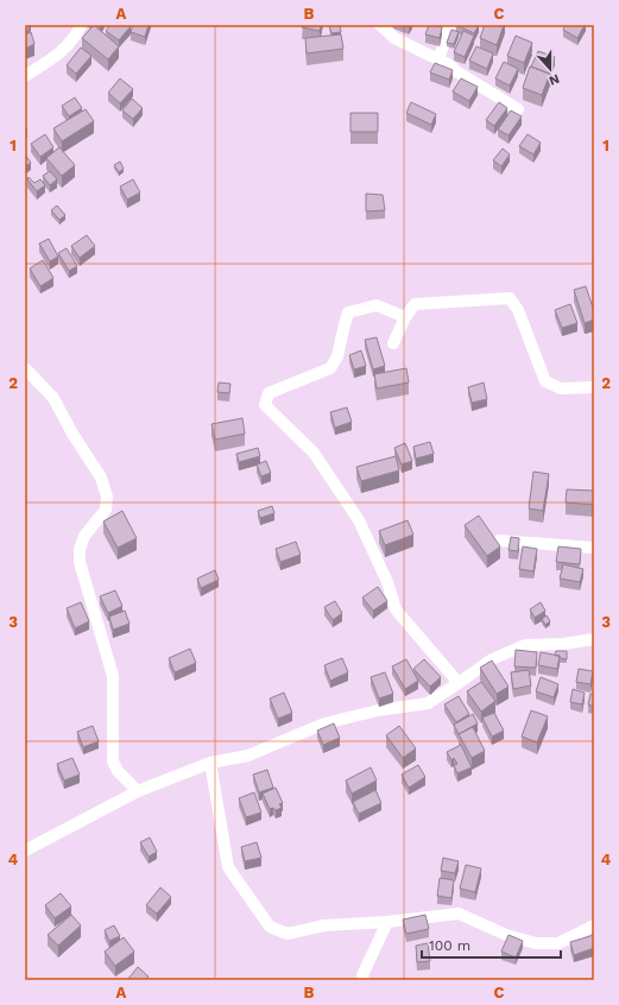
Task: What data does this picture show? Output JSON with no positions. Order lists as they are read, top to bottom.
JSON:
{
  "scale_bar": "100 m",
  "north": "bottom",
  "grid": {
    "columns": ["A", "B", "C"],
    "rows": [
      "1",
      "2",
      "3",
      "4"
    ]
  }
}
